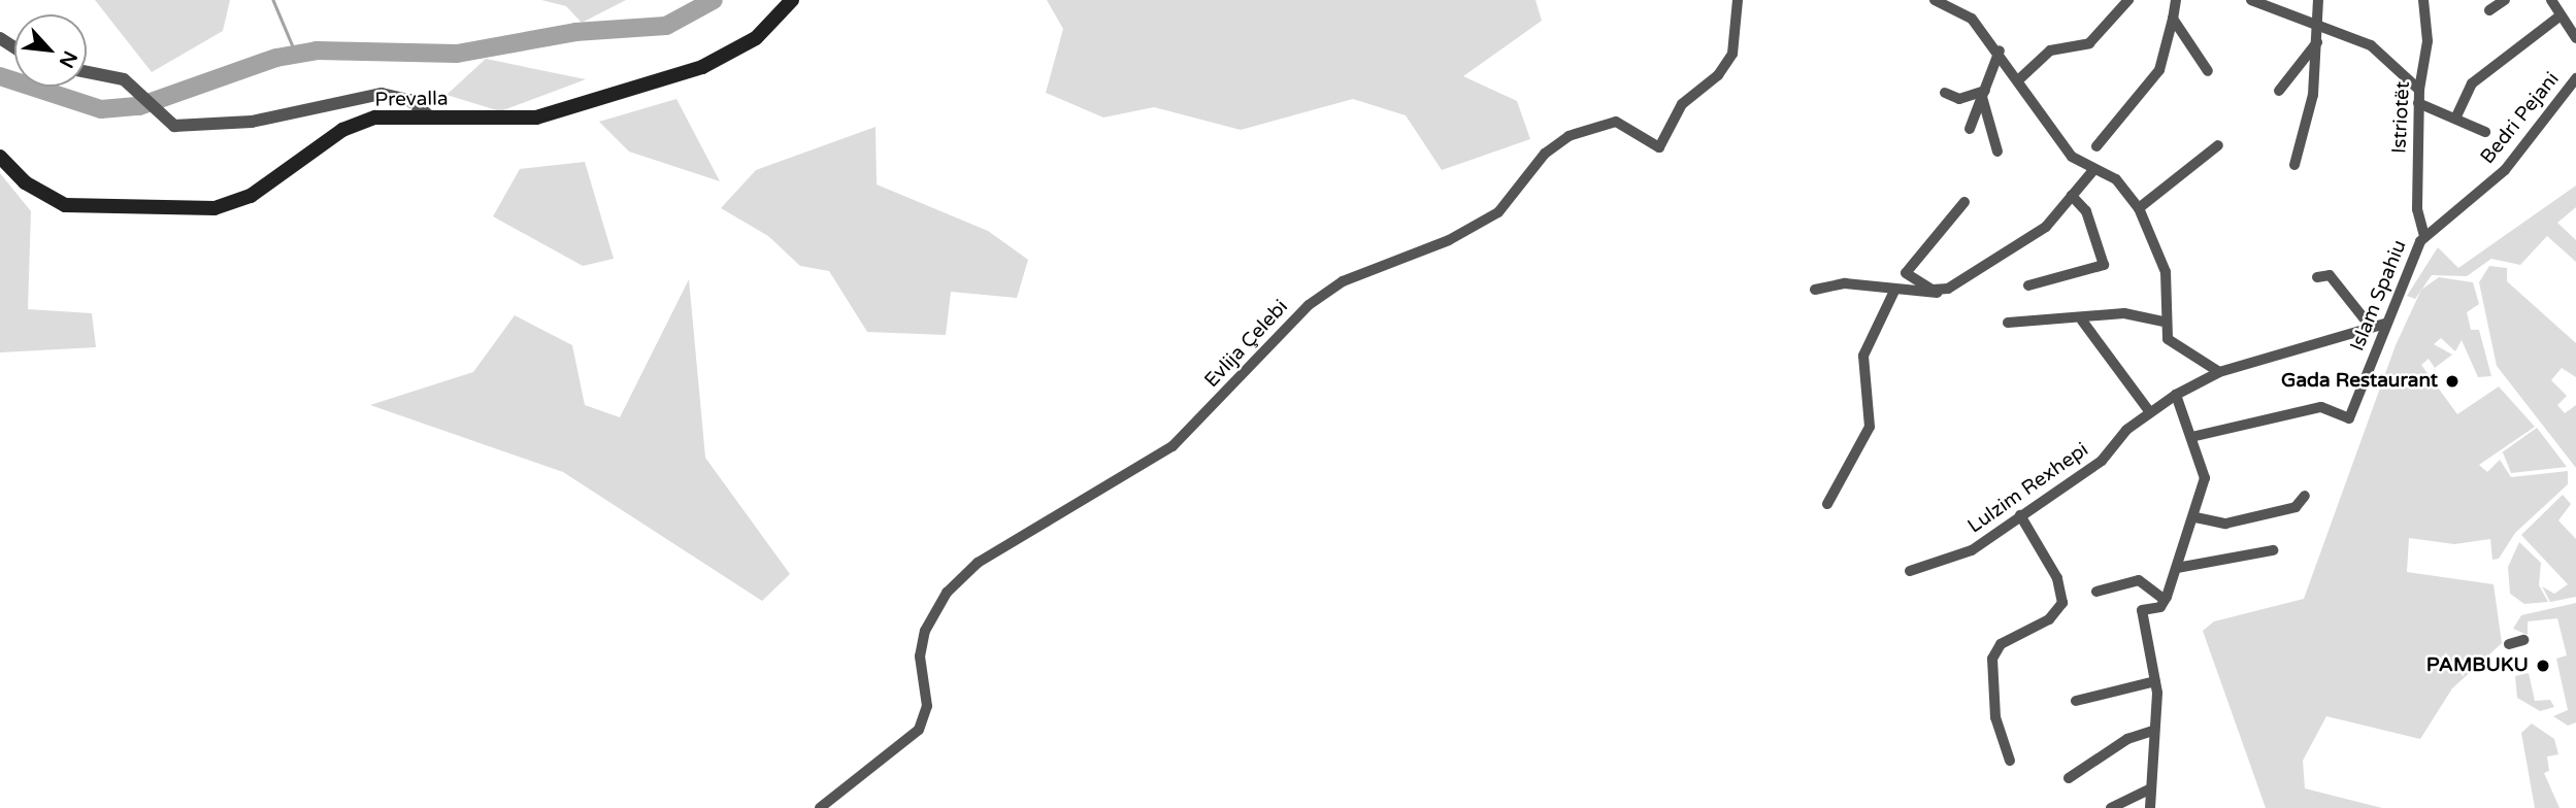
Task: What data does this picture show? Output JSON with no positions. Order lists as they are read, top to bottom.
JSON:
{
  "streets": {
    "main road": ["Prevalla"],
    "street": [
      "Istriotët",
      "Bedri Pejani",
      "Islam Spahiu",
      "Evlija Çelebi",
      "Lulzim Rexhepi"
    ]
  },
  "crossings": [
    ["Istriotët", "Bedri Pejani"],
    ["Istriotët", "Islam Spahiu"],
    ["Bedri Pejani", "Islam Spahiu"]
  ],
  "places": ["Gada Restaurant", "PAMBUKU"],
  "north": "bottom right"
}
